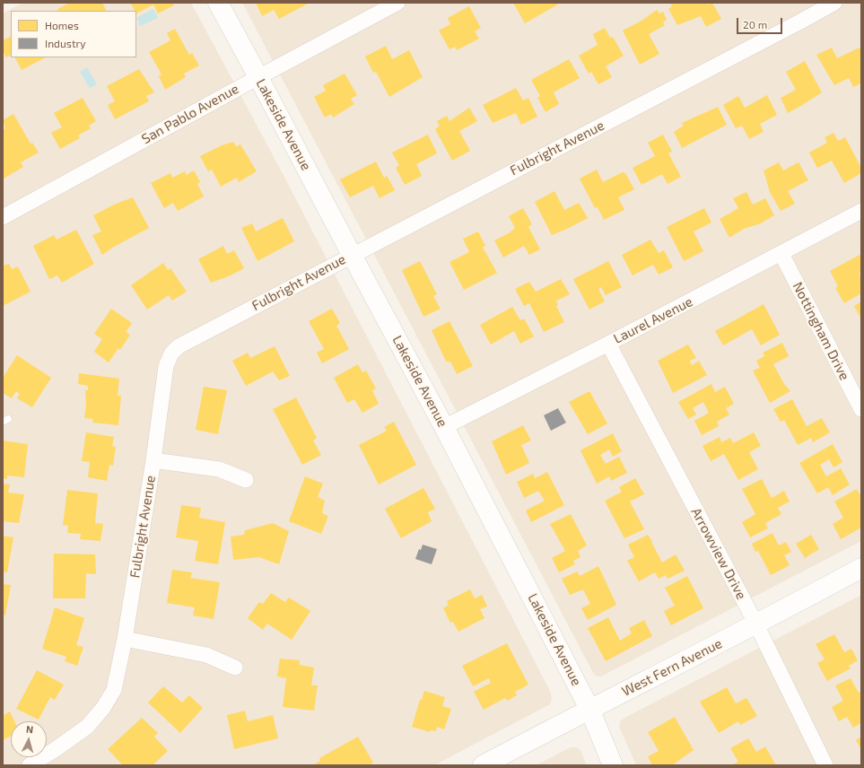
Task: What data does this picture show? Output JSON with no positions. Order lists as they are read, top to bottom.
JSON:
{
  "streets": {
    "street": [
      "San Pablo Avenue",
      "Lakeside Avenue",
      "Fulbright Avenue",
      "Laurel Avenue",
      "Nottingham Drive",
      "Arrowview Drive",
      "West Fern Avenue"
    ]
  },
  "crossings": [
    ["San Pablo Avenue", "Lakeside Avenue"],
    ["Lakeside Avenue", "Fulbright Avenue"],
    ["Lakeside Avenue", "Laurel Avenue"],
    ["Lakeside Avenue", "West Fern Avenue"],
    ["Laurel Avenue", "Nottingham Drive"],
    ["Laurel Avenue", "Arrowview Drive"],
    ["Arrowview Drive", "West Fern Avenue"]
  ],
  "legend": ["Homes", "Industry"],
  "scale_bar": "20 m",
  "north": "top"
}
